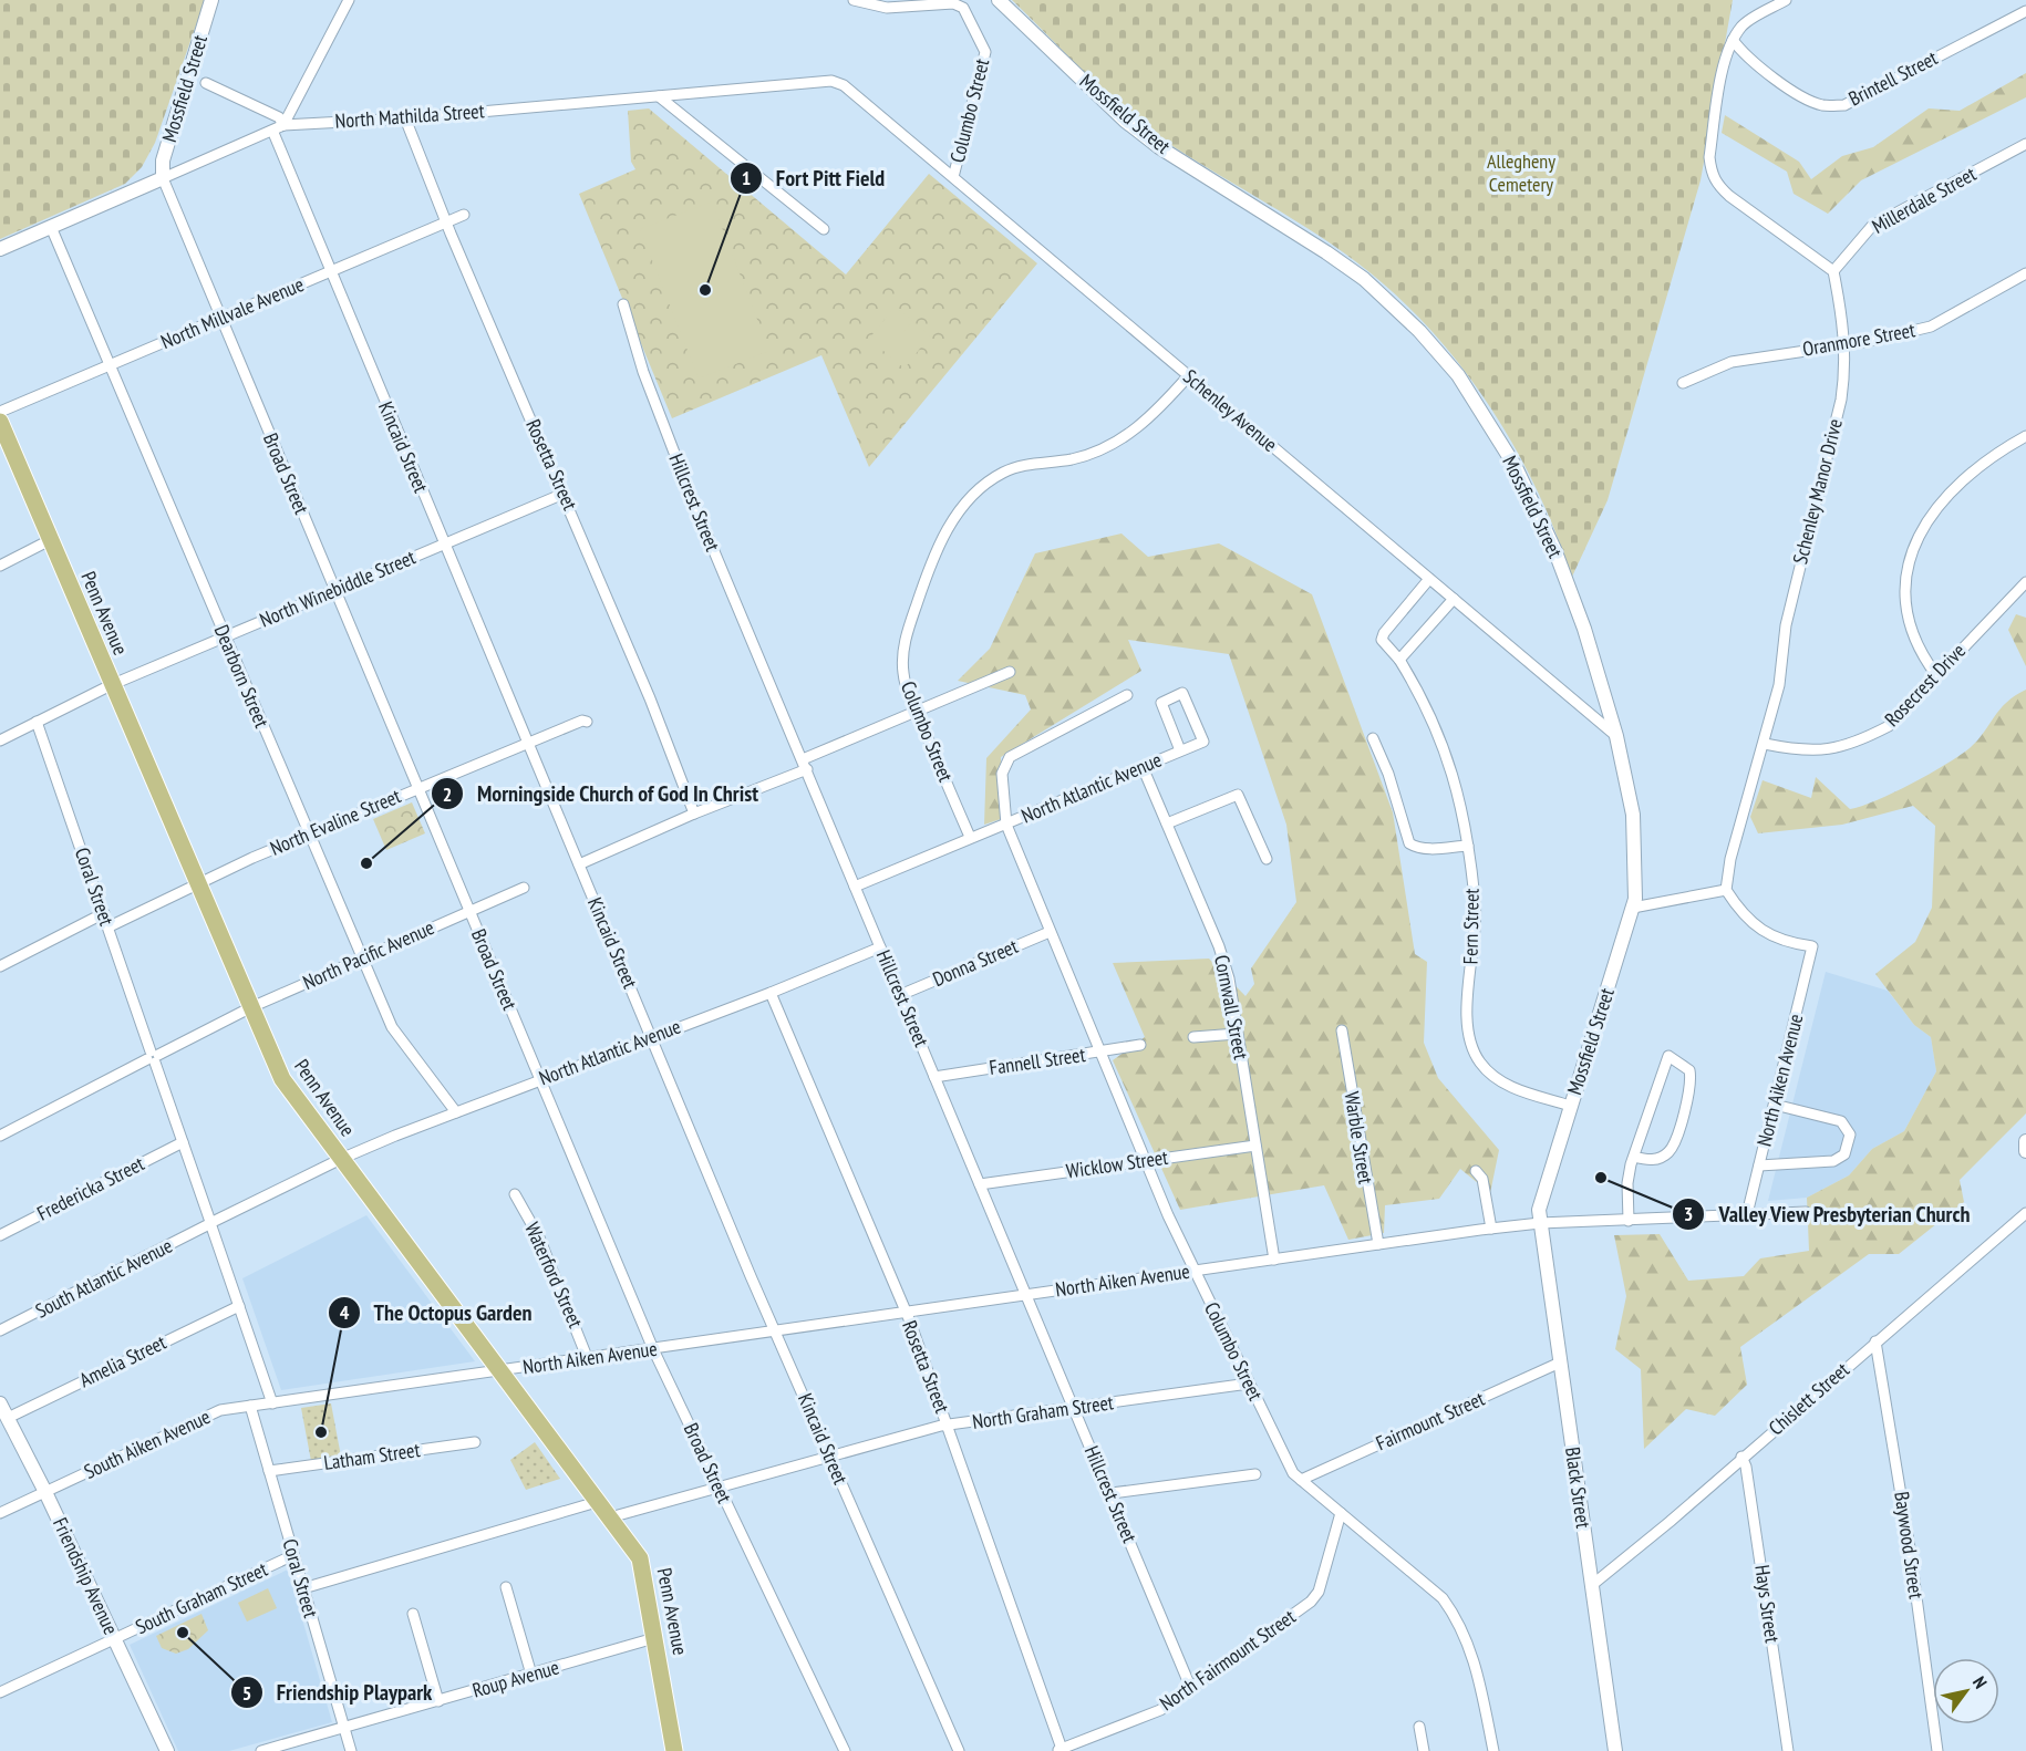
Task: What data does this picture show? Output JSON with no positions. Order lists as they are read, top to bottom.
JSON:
{
  "streets": {
    "main road": ["Penn Avenue"],
    "street": [
      "Brintell Street",
      "Mossfield Street",
      "Columbo Street",
      "North Mathilda Street",
      "Millerdale Street",
      "North Millvale Avenue",
      "Oranmore Street",
      "Schenley Avenue",
      "Kincaid Street",
      "Rosetta Street",
      "Broad Street",
      "Schenley Manor Drive",
      "Hillcrest Street",
      "North Winebiddle Street",
      "Dearborn Street",
      "Rosecrest Drive",
      "North Atlantic Avenue",
      "North Evaline Street",
      "Coral Street",
      "Fern Street",
      "North Pacific Avenue",
      "Donna Street",
      "Cornwall Street",
      "Fannell Street",
      "North Aiken Avenue",
      "Warble Street",
      "Wicklow Street",
      "Fredericka Street",
      "Waterford Street",
      "South Atlantic Avenue",
      "Amelia Street",
      "Chislett Street",
      "North Graham Street",
      "Fairmount Street",
      "South Aiken Avenue",
      "Latham Street",
      "Black Street",
      "Baywood Street",
      "Friendship Avenue",
      "South Graham Street",
      "Hays Street",
      "North Fairmount Street",
      "Roup Avenue"
    ]
  },
  "crossings": [
    ["Mossfield Street", "Schenley Avenue"],
    ["Mossfield Street", "Broad Street"],
    ["Mossfield Street", "Fern Street"],
    ["Mossfield Street", "North Aiken Avenue"],
    ["Mossfield Street", "Black Street"],
    ["Columbo Street", "Schenley Avenue"],
    ["Columbo Street", "North Atlantic Avenue"],
    ["Columbo Street", "Donna Street"],
    ["Columbo Street", "Fannell Street"],
    ["Columbo Street", "North Aiken Avenue"],
    ["Columbo Street", "Wicklow Street"],
    ["Columbo Street", "North Graham Street"],
    ["Columbo Street", "Fairmount Street"],
    ["Columbo Street", "North Fairmount Street"],
    ["North Mathilda Street", "Schenley Avenue"],
    ["North Mathilda Street", "Rosetta Street"],
    ["Millerdale Street", "Schenley Manor Drive"],
    ["North Millvale Avenue", "Kincaid Street"],
    ["North Millvale Avenue", "Rosetta Street"],
    ["North Millvale Avenue", "Broad Street"],
    ["North Millvale Avenue", "Dearborn Street"],
    ["Oranmore Street", "Schenley Manor Drive"],
    ["Schenley Avenue", "Fern Street"],
    ["Kincaid Street", "North Winebiddle Street"],
    ["Kincaid Street", "North Atlantic Avenue"],
    ["Kincaid Street", "North Evaline Street"],
    ["Kincaid Street", "North Aiken Avenue"],
    ["Kincaid Street", "North Graham Street"],
    ["Rosetta Street", "North Winebiddle Street"],
    ["Rosetta Street", "North Atlantic Avenue"],
    ["Rosetta Street", "North Aiken Avenue"],
    ["Rosetta Street", "North Graham Street"],
    ["Rosetta Street", "North Fairmount Street"],
    ["Broad Street", "North Winebiddle Street"],
    ["Broad Street", "North Atlantic Avenue"],
    ["Broad Street", "North Evaline Street"],
    ["Broad Street", "North Pacific Avenue"],
    ["Broad Street", "North Aiken Avenue"],
    ["Broad Street", "North Graham Street"],
    ["Schenley Manor Drive", "Rosecrest Drive"],
    ["Schenley Manor Drive", "North Aiken Avenue"],
    ["Hillcrest Street", "North Atlantic Avenue"],
    ["Hillcrest Street", "Donna Street"],
    ["Hillcrest Street", "Fannell Street"],
    ["Hillcrest Street", "North Aiken Avenue"],
    ["Hillcrest Street", "Wicklow Street"],
    ["Hillcrest Street", "North Graham Street"],
    ["Hillcrest Street", "North Fairmount Street"],
    ["North Winebiddle Street", "Penn Avenue"],
    ["North Winebiddle Street", "Dearborn Street"],
    ["North Winebiddle Street", "Coral Street"],
    ["Penn Avenue", "North Atlantic Avenue"],
    ["Penn Avenue", "North Evaline Street"],
    ["Penn Avenue", "North Pacific Avenue"],
    ["Penn Avenue", "North Aiken Avenue"],
    ["Penn Avenue", "South Atlantic Avenue"],
    ["Penn Avenue", "North Graham Street"],
    ["Penn Avenue", "South Aiken Avenue"],
    ["Penn Avenue", "Roup Avenue"],
    ["Dearborn Street", "North Atlantic Avenue"],
    ["Dearborn Street", "North Evaline Street"],
    ["Dearborn Street", "North Pacific Avenue"],
    ["North Atlantic Avenue", "Cornwall Street"],
    ["North Atlantic Avenue", "South Atlantic Avenue"],
    ["North Evaline Street", "Coral Street"],
    ["Coral Street", "North Pacific Avenue"],
    ["Coral Street", "Fredericka Street"],
    ["Coral Street", "South Atlantic Avenue"],
    ["Coral Street", "Amelia Street"],
    ["Coral Street", "South Aiken Avenue"],
    ["Coral Street", "Latham Street"],
    ["Coral Street", "South Graham Street"],
    ["Coral Street", "Roup Avenue"],
    ["Cornwall Street", "North Aiken Avenue"],
    ["Cornwall Street", "Wicklow Street"],
    ["North Aiken Avenue", "Warble Street"],
    ["North Aiken Avenue", "Waterford Street"],
    ["North Aiken Avenue", "South Aiken Avenue"],
    ["North Aiken Avenue", "Black Street"],
    ["Amelia Street", "Friendship Avenue"],
    ["Chislett Street", "Black Street"],
    ["Chislett Street", "Baywood Street"],
    ["Chislett Street", "Hays Street"],
    ["Fairmount Street", "Black Street"],
    ["South Aiken Avenue", "Friendship Avenue"],
    ["Friendship Avenue", "South Graham Street"]
  ],
  "parks": ["Allegheny Cemetery"],
  "places": [
    "Fort Pitt Field",
    "Morningside Church of God In Christ",
    "Valley View Presbyterian Church",
    "The Octopus Garden",
    "Friendship Playpark"
  ],
  "north": "top right"
}
